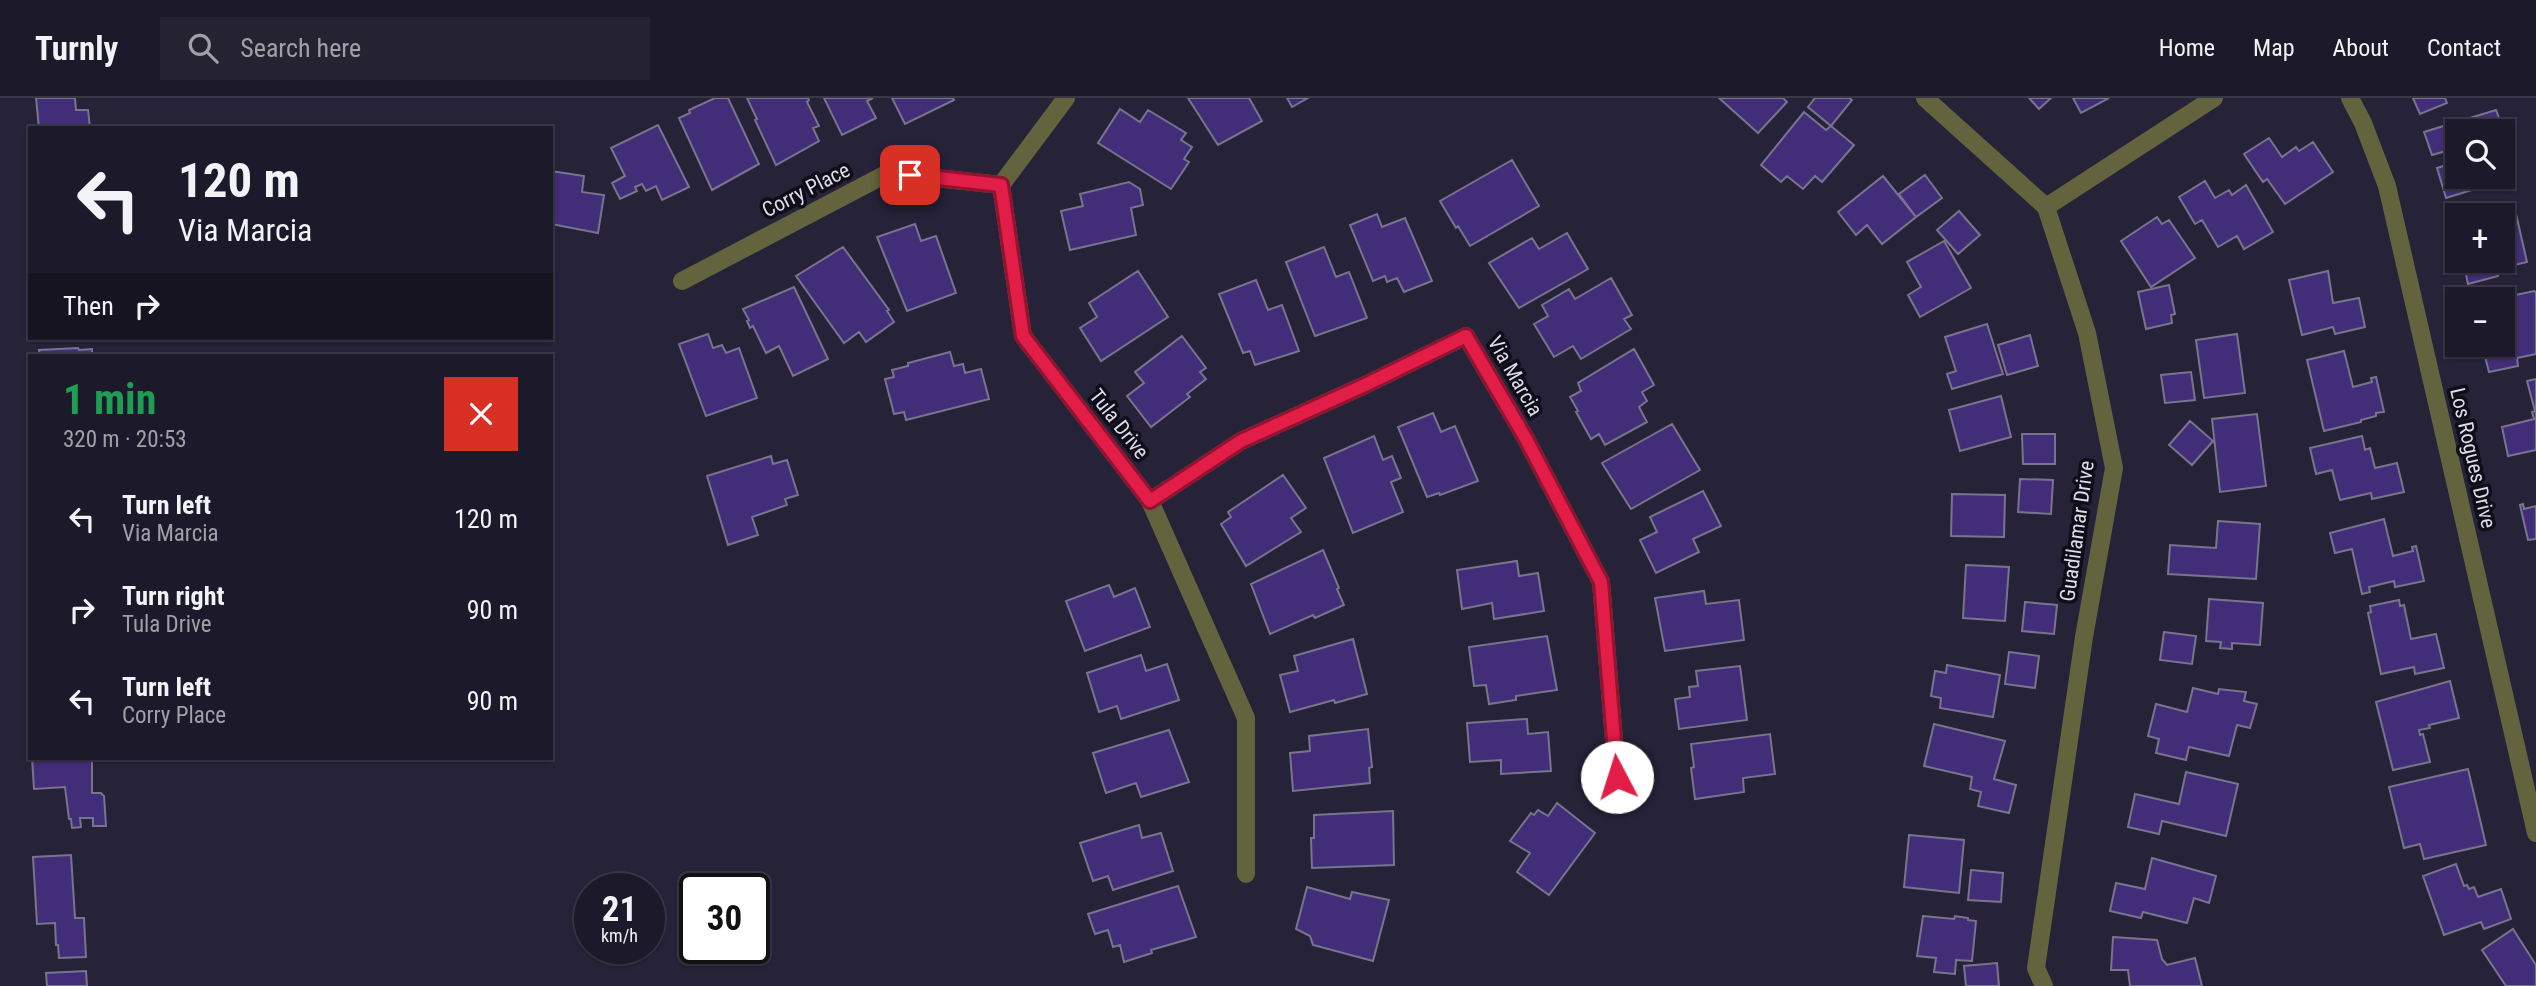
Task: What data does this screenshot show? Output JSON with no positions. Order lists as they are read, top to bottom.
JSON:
{
  "streets": {
    "street": [
      "Corry Place",
      "Via Marcia",
      "Tula Drive",
      "Los Rogues Drive",
      "Guadilamar Drive"
    ]
  },
  "crossings": [
    ["Corry Place", "Tula Drive"],
    ["Via Marcia", "Tula Drive"]
  ],
  "page": {
    "header": "Turnly",
    "search": "Search here",
    "nav": [
      "Home",
      "Map",
      "About",
      "Contact"
    ],
    "map_buttons": ["+", "−"],
    "turn": ["120 m", "Via Marcia"],
    "then": "Then",
    "heading": ["1 min", "320 m · 20:53"],
    "list": [
      {
        "name": "Turn left",
        "note": "Via Marcia",
        "value": "120 m"
      },
      {
        "name": "Turn right",
        "note": "Tula Drive",
        "value": "90 m"
      },
      {
        "name": "Turn left",
        "note": "Corry Place",
        "value": "90 m"
      }
    ],
    "speed": "21 km/h",
    "limit": "30"
  }
}
